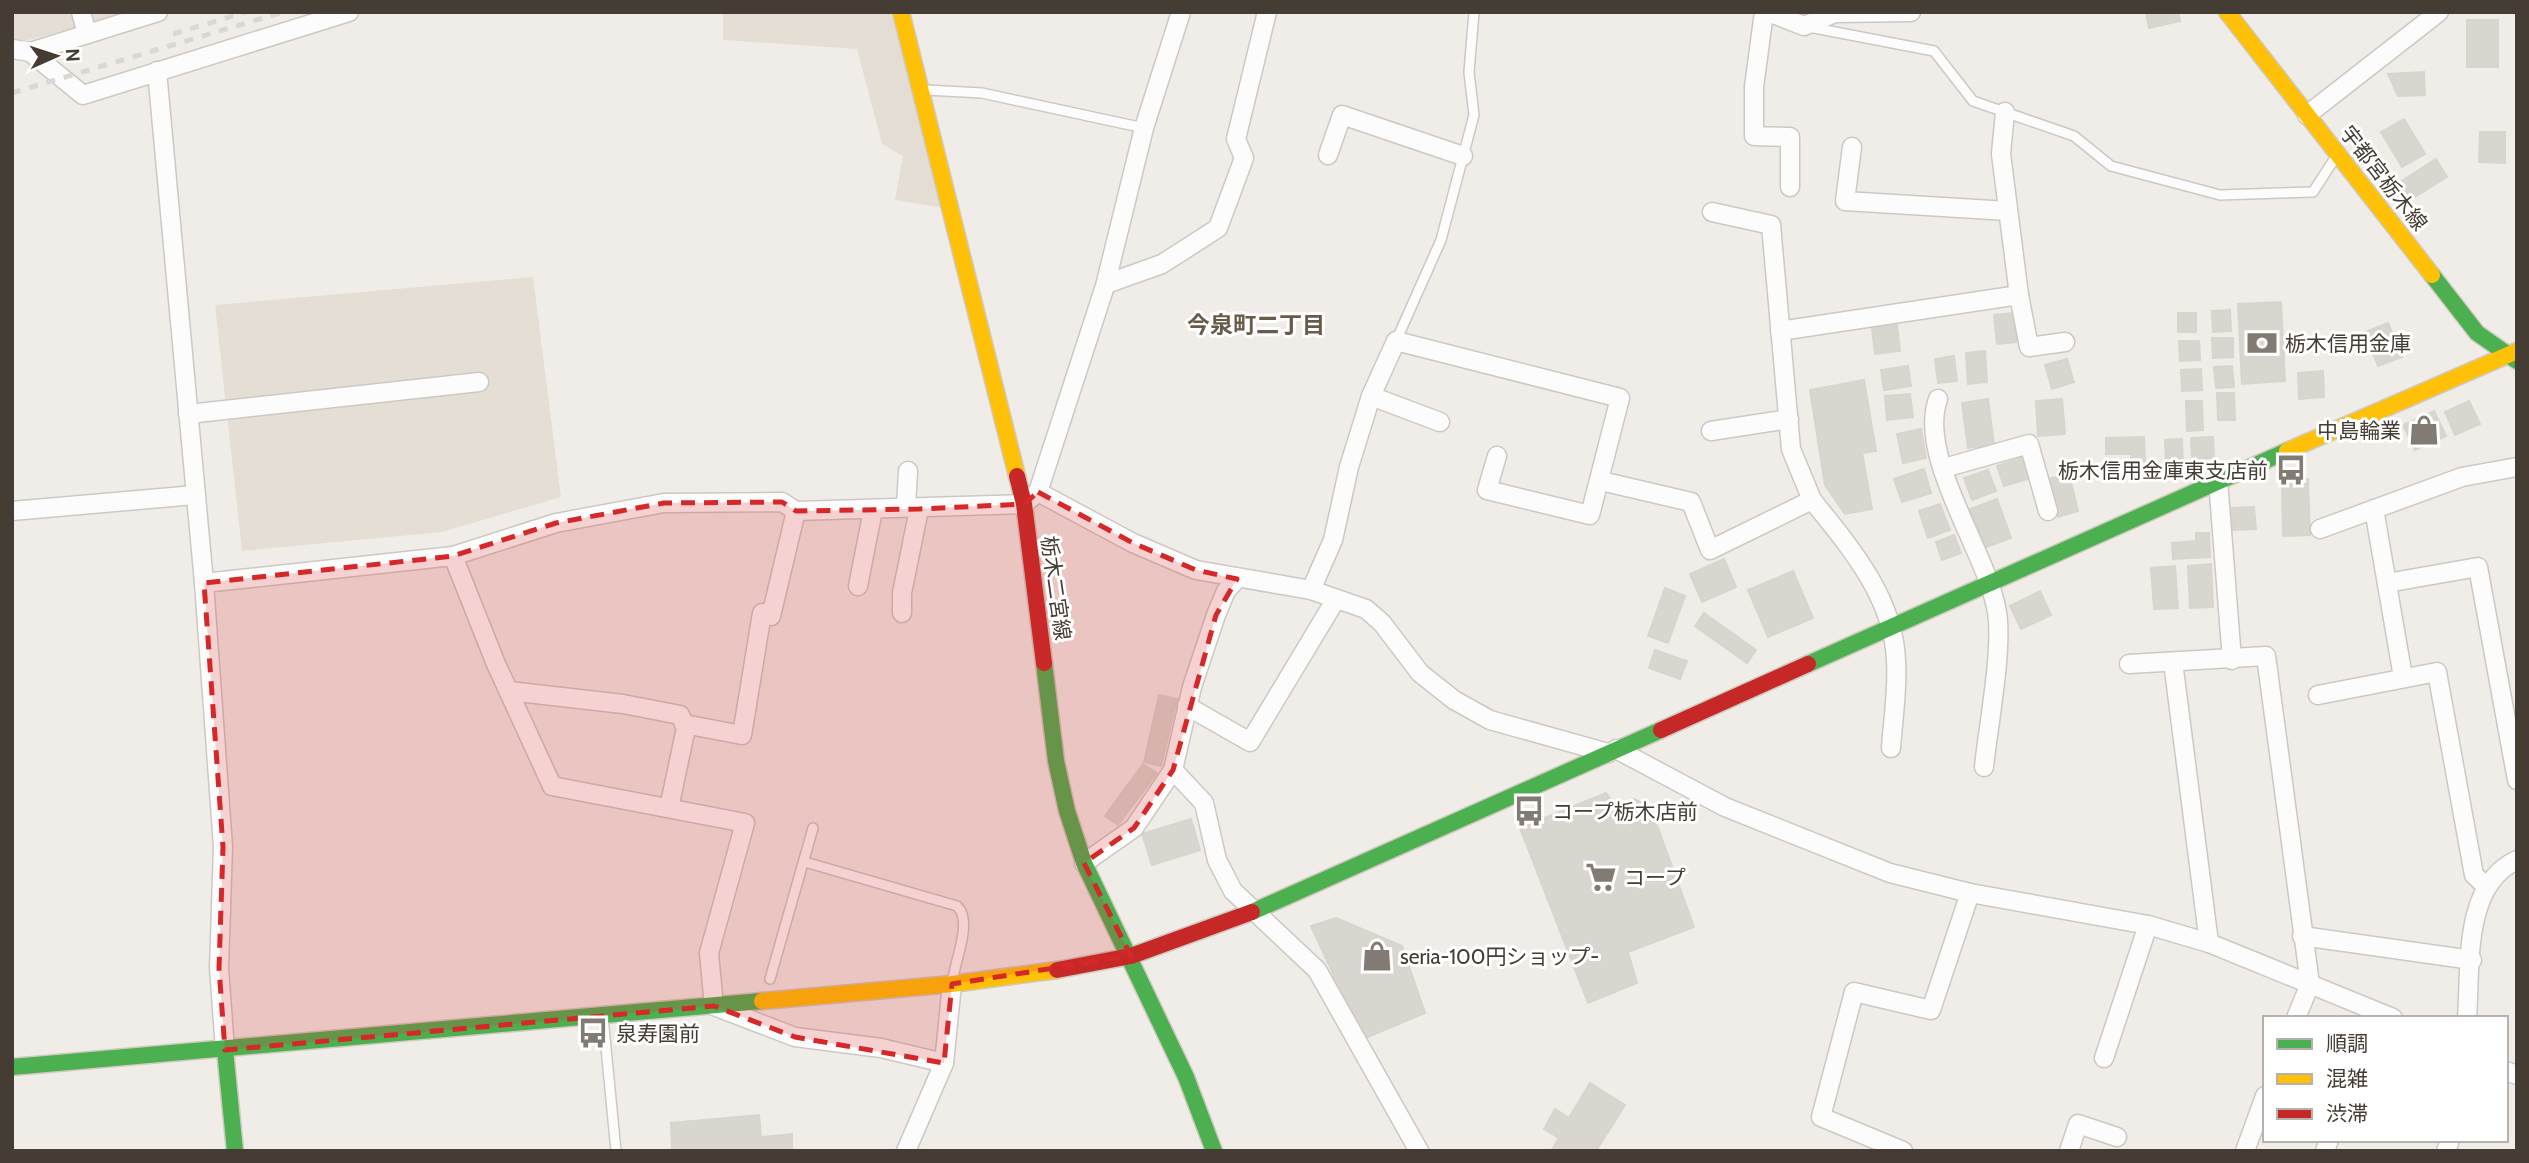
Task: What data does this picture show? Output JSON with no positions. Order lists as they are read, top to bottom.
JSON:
{
  "streets": {
    "street": ["宇都宮栃木線", "栃木二宮線"]
  },
  "districts": ["今泉町二丁目"],
  "places": {
    "bank": ["栃木信用金庫"],
    "shop": ["中島輪業", "seria-100円ショップ-"],
    "bus stop": ["栃木信用金庫東支店前", "コープ栃木店前", "泉寿園前"],
    "supermarket": ["コープ"]
  },
  "legend": ["順調", "混雑", "渋滞"],
  "north": "right"
}
